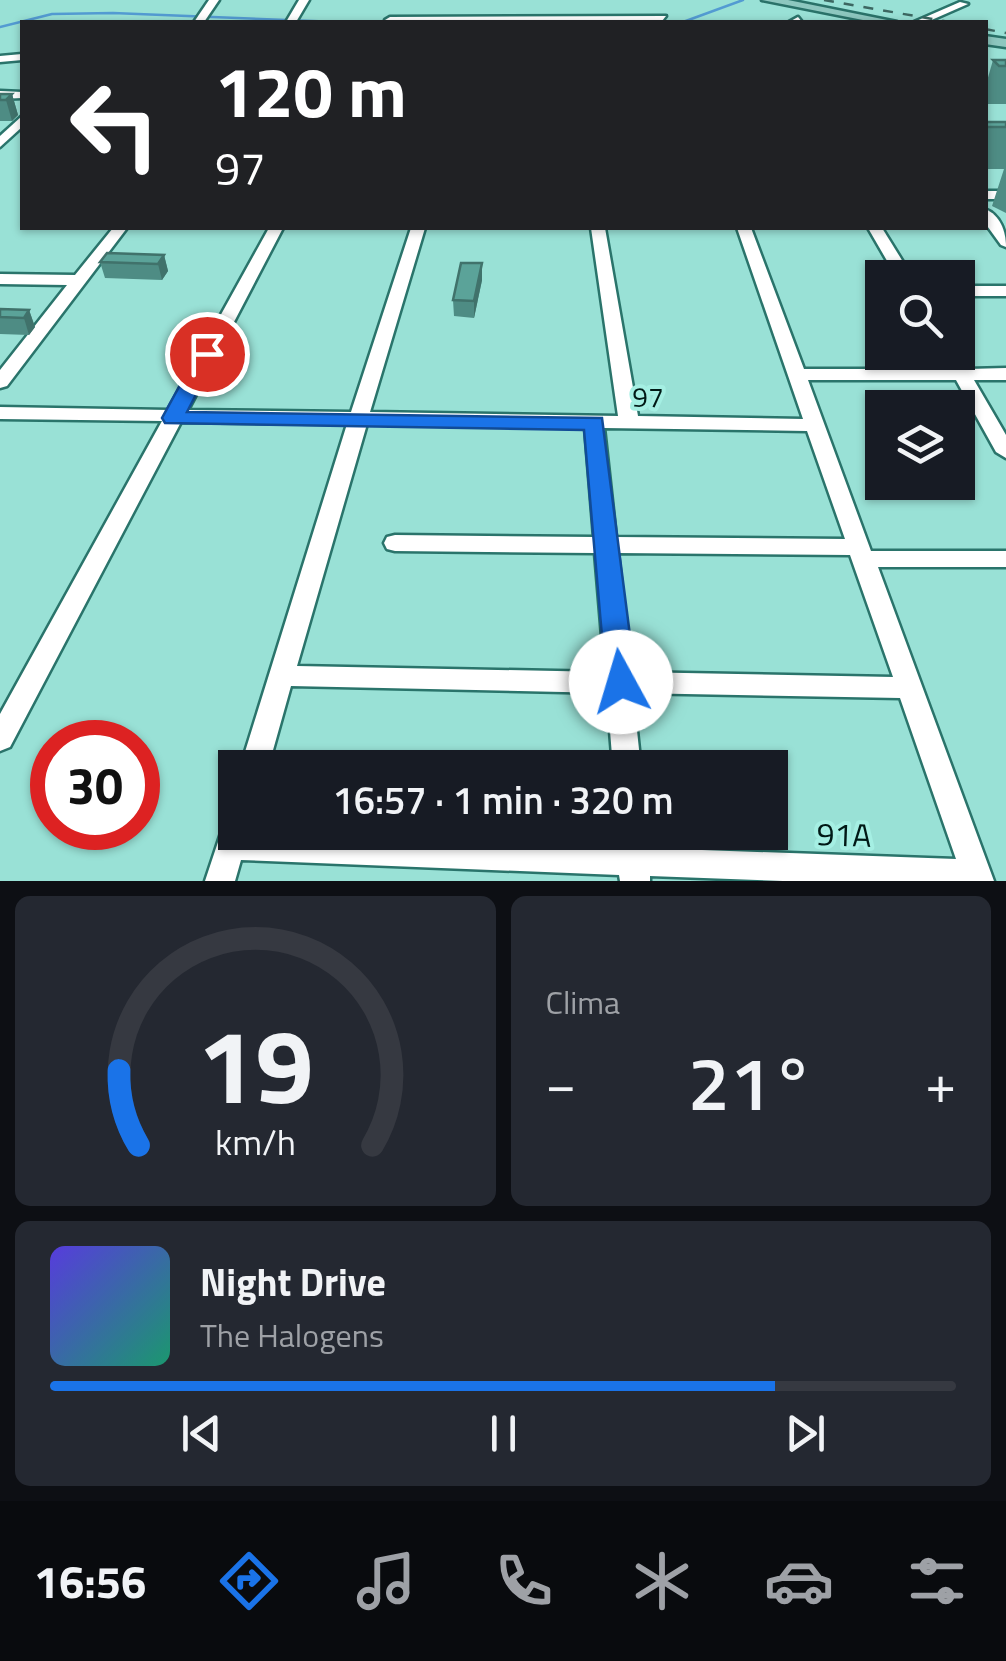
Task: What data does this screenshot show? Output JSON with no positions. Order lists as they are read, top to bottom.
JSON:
{
  "streets": {
    "street": ["97", "91A"]
  },
  "page": {
    "turn": ["120 m", "97"],
    "limit": "30",
    "trip": "16:57 · 1 min · 320 m",
    "tile": "Clima",
    "heat": ["−", "21°", "+"],
    "song": ["Night Drive", "The Halogens"],
    "tabs": "16:56",
    "gauge": ["19", "km/h"]
  }
}
